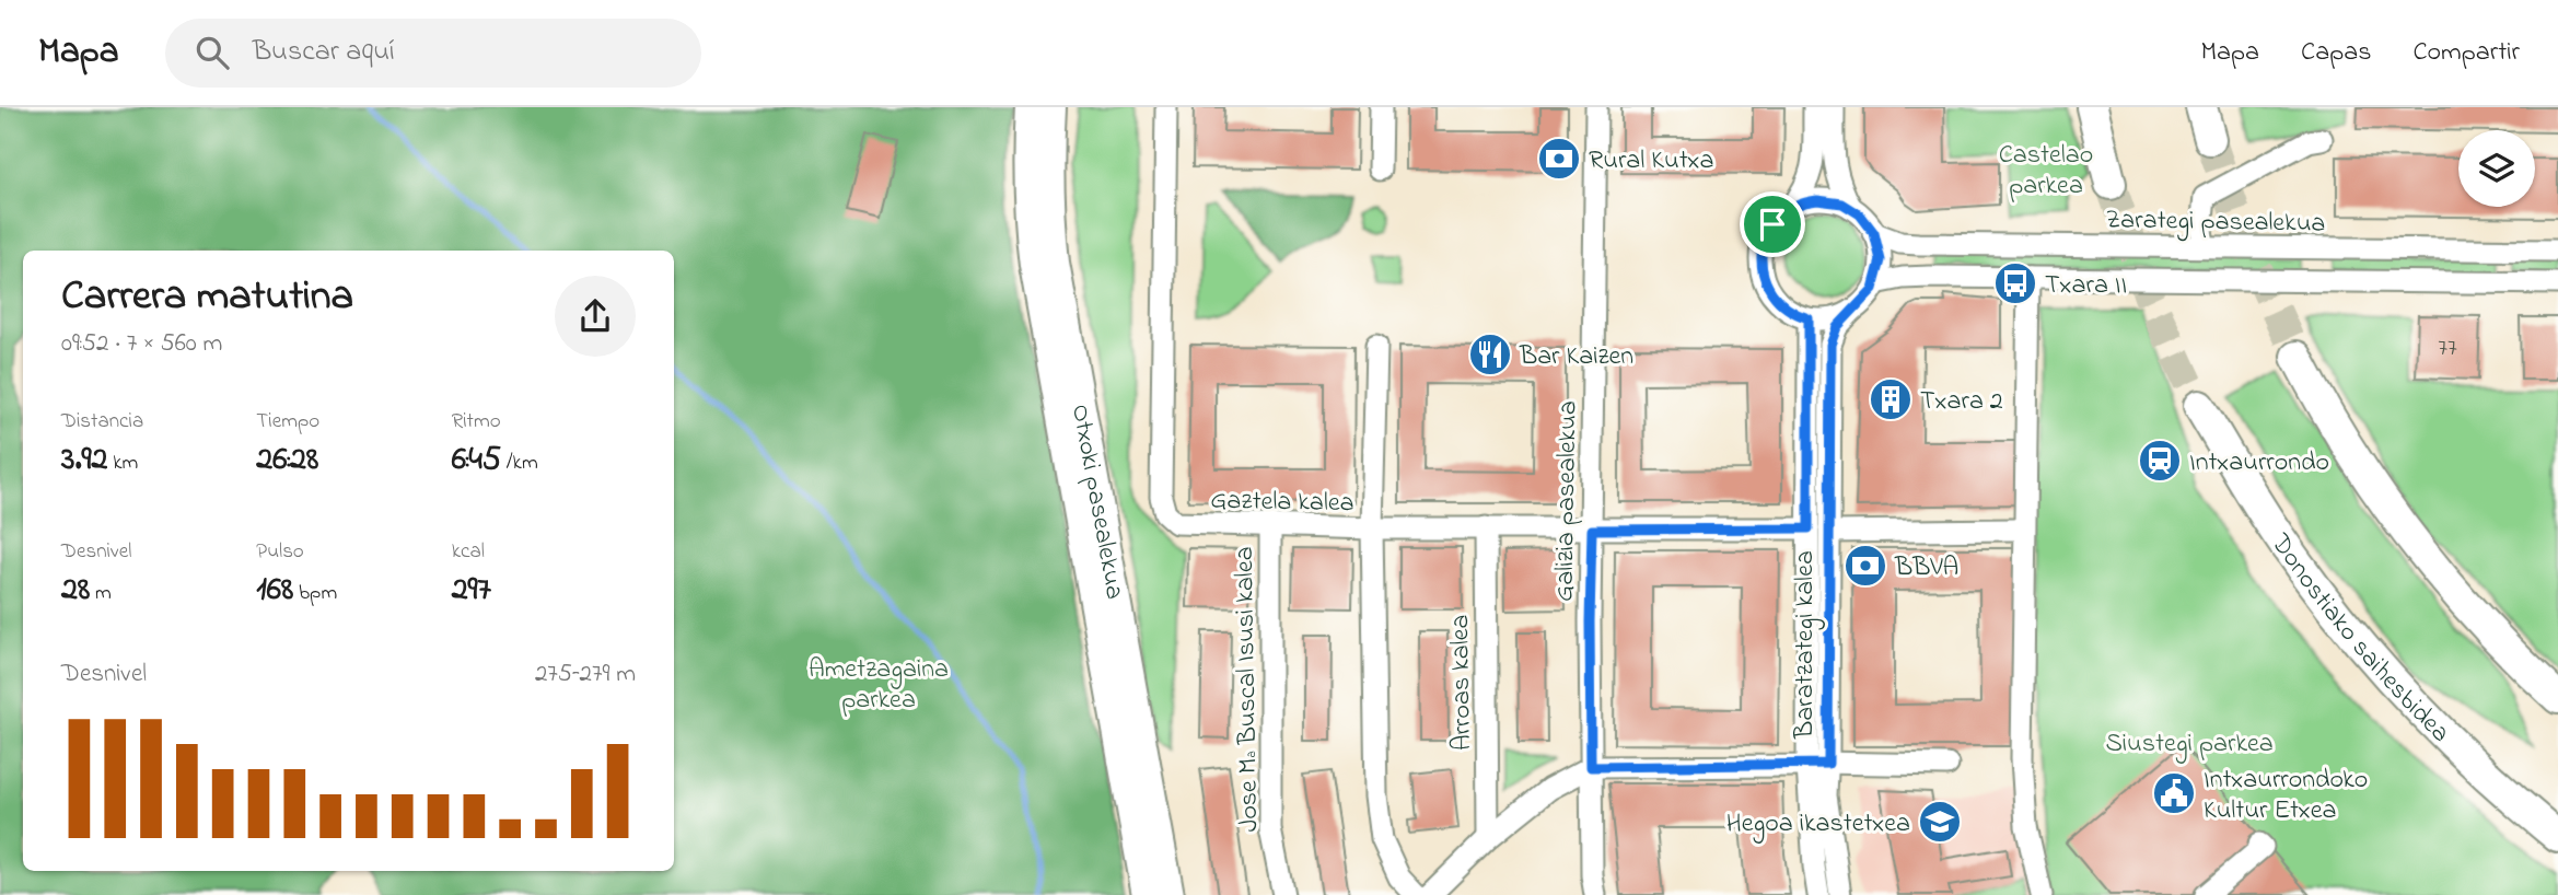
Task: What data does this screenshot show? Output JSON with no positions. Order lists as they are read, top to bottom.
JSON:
{
  "streets": {
    "highway": ["Donostiako saihesbidea"],
    "main road": ["Otxoki pasealekua"],
    "street": [
      "Zarategi pasealekua",
      "Gaztela kalea",
      "Galizia pasealekua",
      "Baratzategi kalea",
      "Arroas kalea",
      "Jose Mª Buscal Isusi kalea"
    ]
  },
  "crossings": [
    ["Zarategi pasealekua", "Baratzategi kalea"],
    ["Gaztela kalea", "Galizia pasealekua"],
    ["Gaztela kalea", "Baratzategi kalea"],
    ["Gaztela kalea", "Arroas kalea"],
    ["Gaztela kalea", "Jose Mª Buscal Isusi kalea"]
  ],
  "parks": ["Castelao parkea", "Ametzagaina parkea", "Siustegi parkea"],
  "places": {
    "bank": ["Rural Kutxa", "BBVA"],
    "bus stop": ["Txara II"],
    "restaurant": ["Bar Kaizen"],
    "building": ["Txara 2"],
    "station": ["Intxaurrondo"],
    "public building": ["Intxaurrondoko Kultur Etxea"],
    "school or university": ["Hegoa ikastetxea"]
  },
  "house_numbers": ["77"],
  "page": {
    "header": "Mapa",
    "search": "Buscar aquí",
    "nav": ["Mapa", "Capas", "Compartir"],
    "heading": ["Carrera matutina", "09:52 · 7 × 560 m"],
    "stats": [
      ["Distancia", "3.92 km"],
      ["Tiempo", "26:28"],
      ["Ritmo", "6:45 /km"],
      ["Desnivel", "28 m"],
      ["Pulso", "168 bpm"],
      ["kcal", "297"]
    ],
    "chart": ["Desnivel", "275–279 m"]
  }
}
